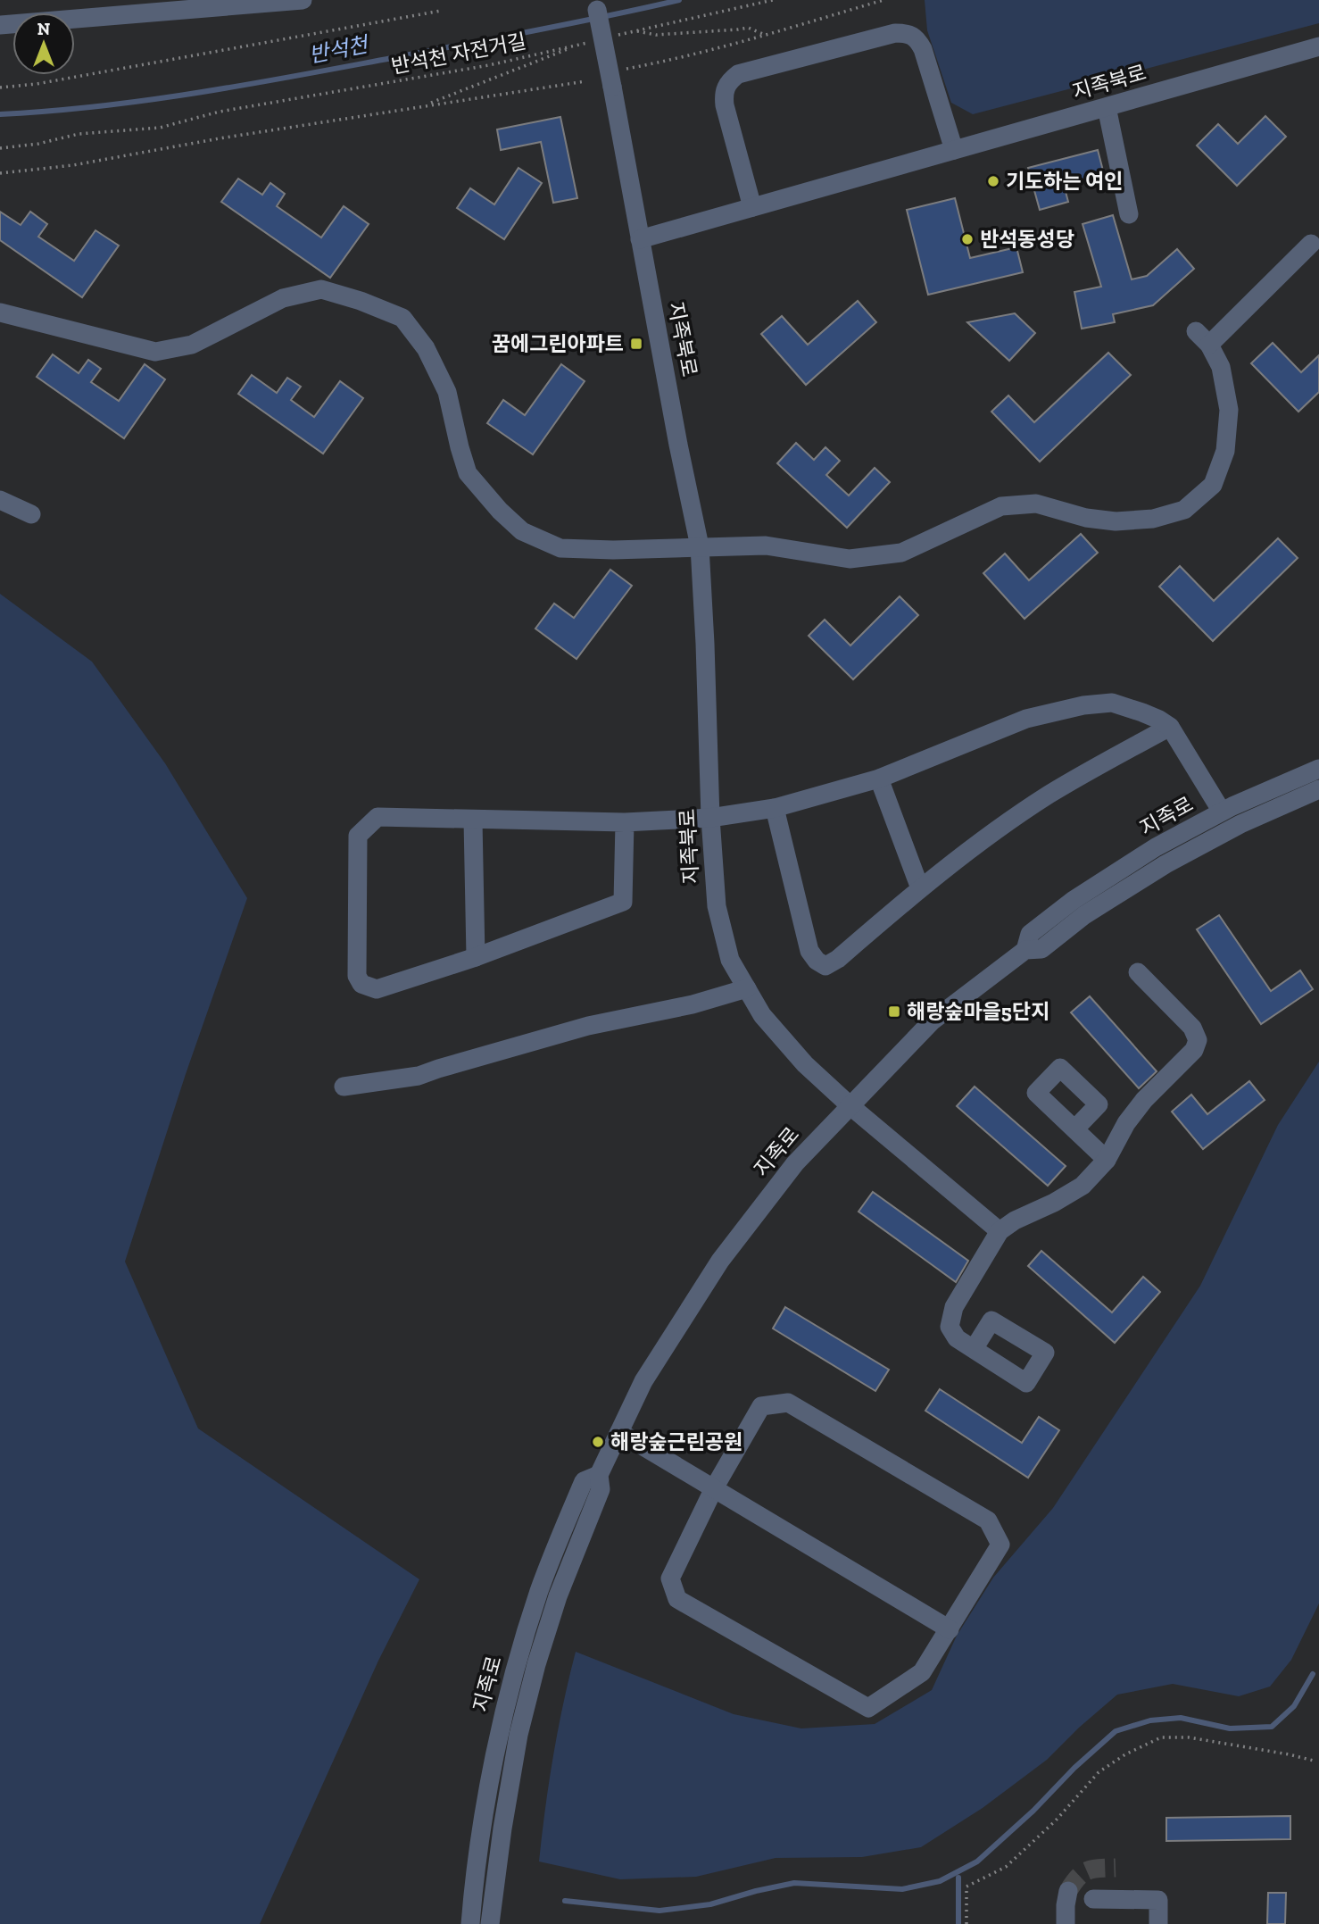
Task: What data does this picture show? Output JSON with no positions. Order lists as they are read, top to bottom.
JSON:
{
  "streets": {
    "street": ["지족북로", "지족로"],
    "path": ["반석천 자전거길"]
  },
  "crossings": [
    ["지족북로", "지족로"]
  ],
  "water": ["반석천"],
  "places": {
    "other": ["기도하는 여인", "반석동성당", "해랑숲근린공원"],
    "transit": ["꿈에그린아파트", "해랑숲마을5단지"]
  },
  "north": "top"
}
